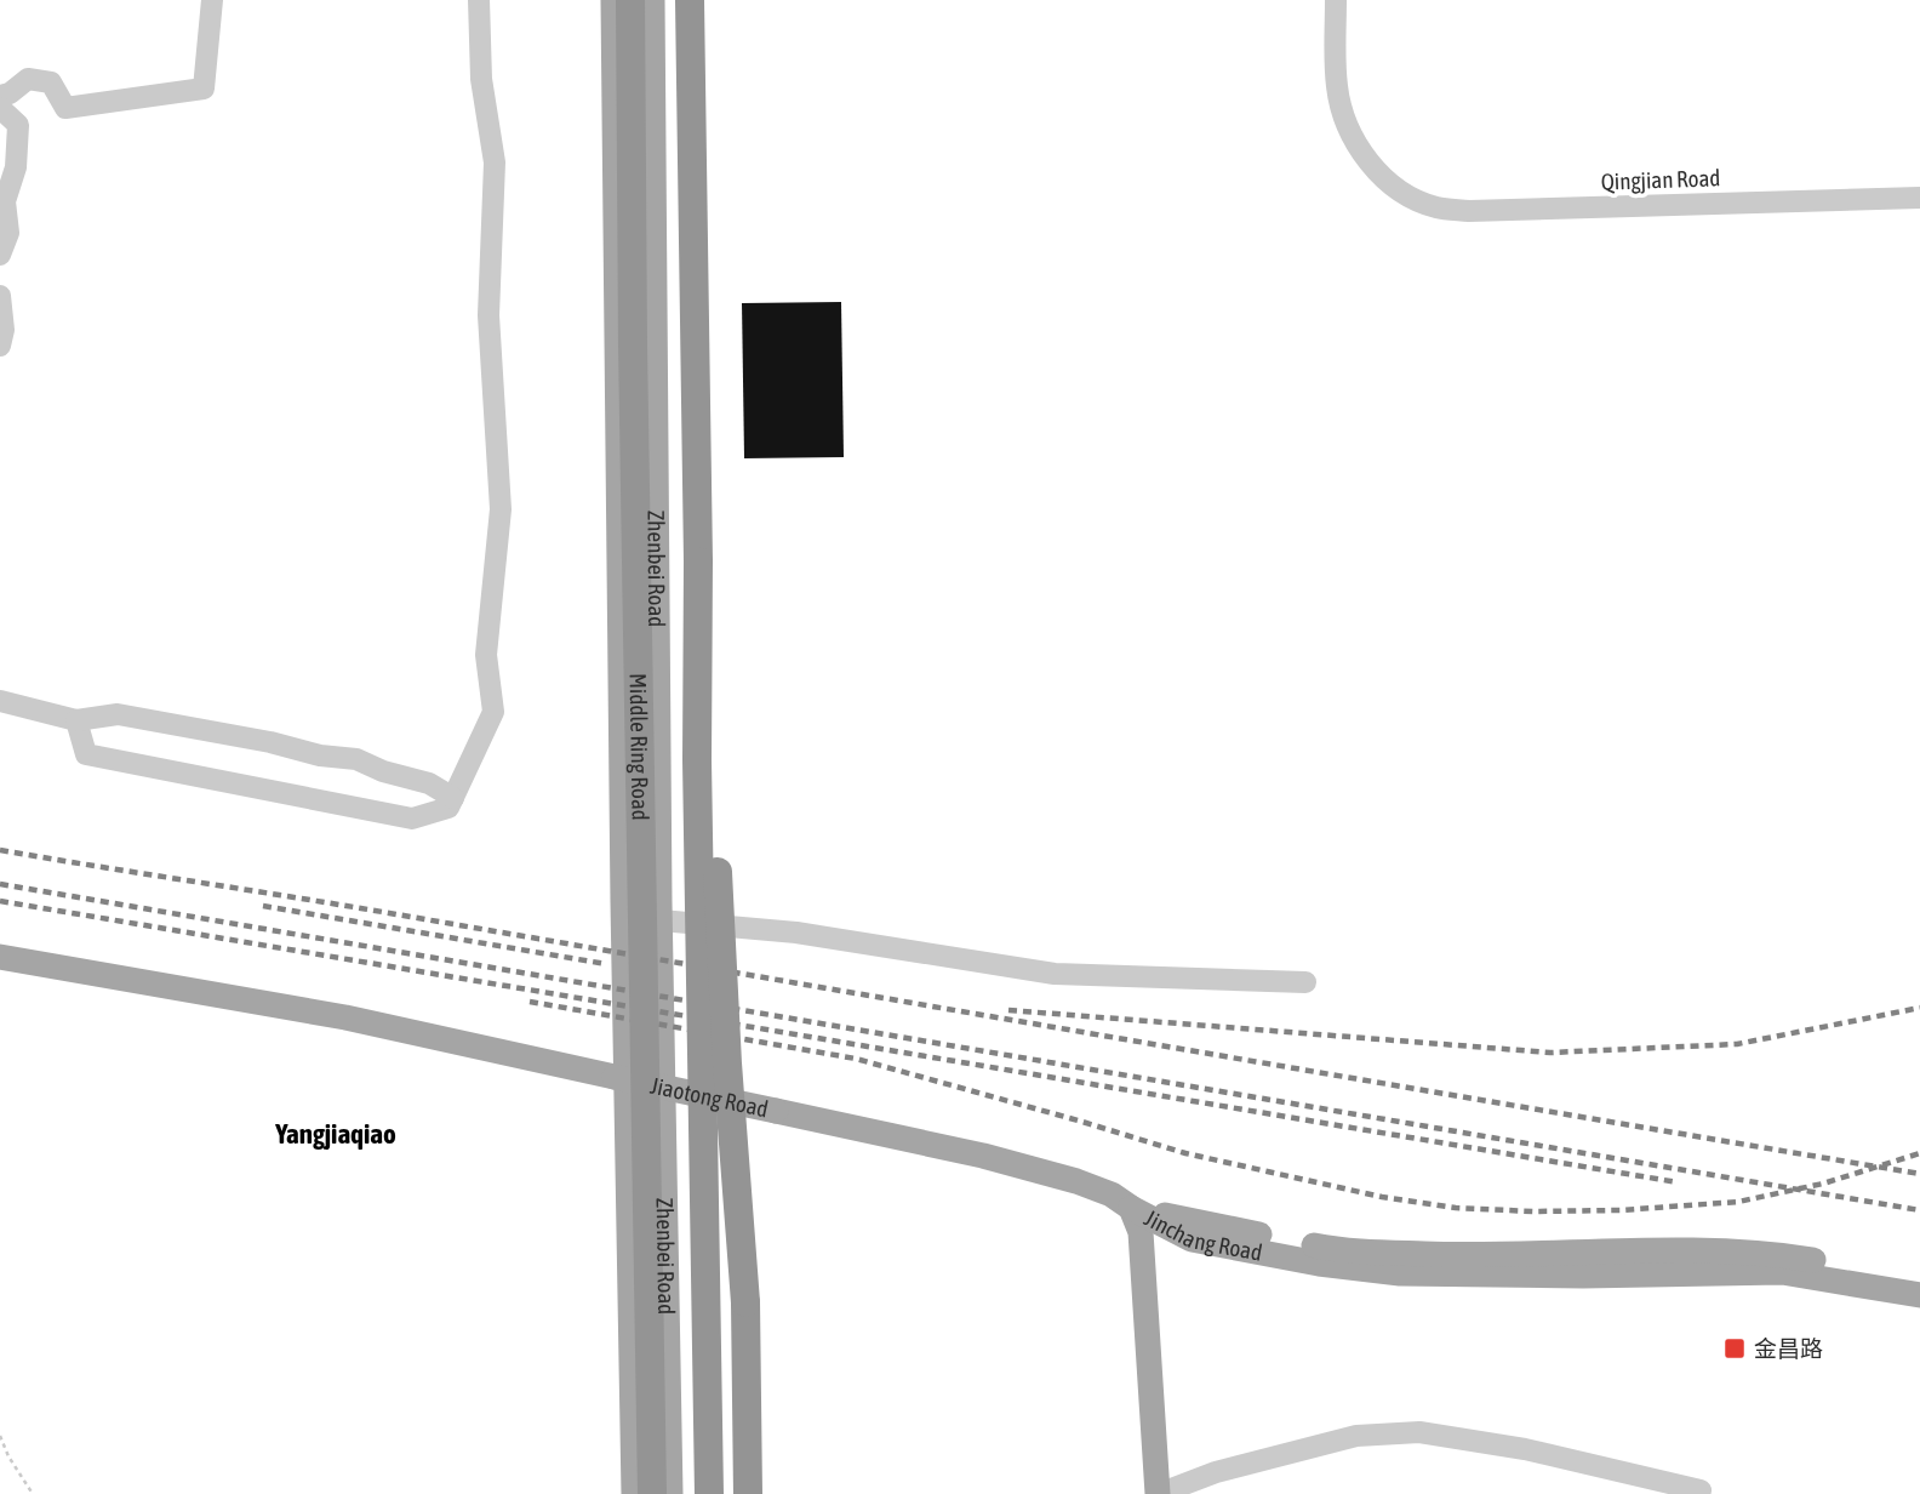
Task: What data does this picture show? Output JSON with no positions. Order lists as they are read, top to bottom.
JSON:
{
  "streets": {
    "highway": ["Middle Ring Road"],
    "main road": ["Zhenbei Road", "Jiaotong Road", "Jinchang Road"],
    "street": ["Qingjian Road"]
  },
  "crossings": [
    ["Jiaotong Road", "Jinchang Road"]
  ],
  "districts": ["Yangjiaqiao"],
  "places": {
    "transit": ["金昌路"]
  }
}
